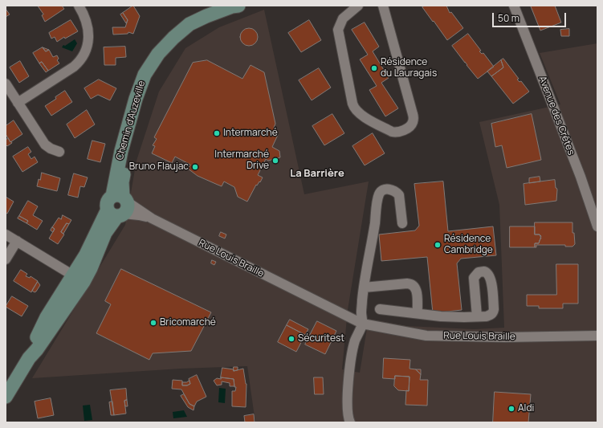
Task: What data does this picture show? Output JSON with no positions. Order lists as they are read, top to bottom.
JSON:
{
  "streets": {
    "street": ["Avenue des Crêtes", "Chemin d'Auzeville", "Rue Louis Braille"]
  },
  "crossings": [
    ["Chemin d'Auzeville", "Rue Louis Braille"]
  ],
  "districts": ["La Barrière"],
  "places": [
    "Résidence du Lauragais",
    "Intermarché",
    "Intermarché Drive",
    "Bruno Flaujac",
    "Résidence Cambridge",
    "Bricomarché",
    "Sécuritest",
    "Aldi"
  ],
  "scale_bar": "50 m"
}
